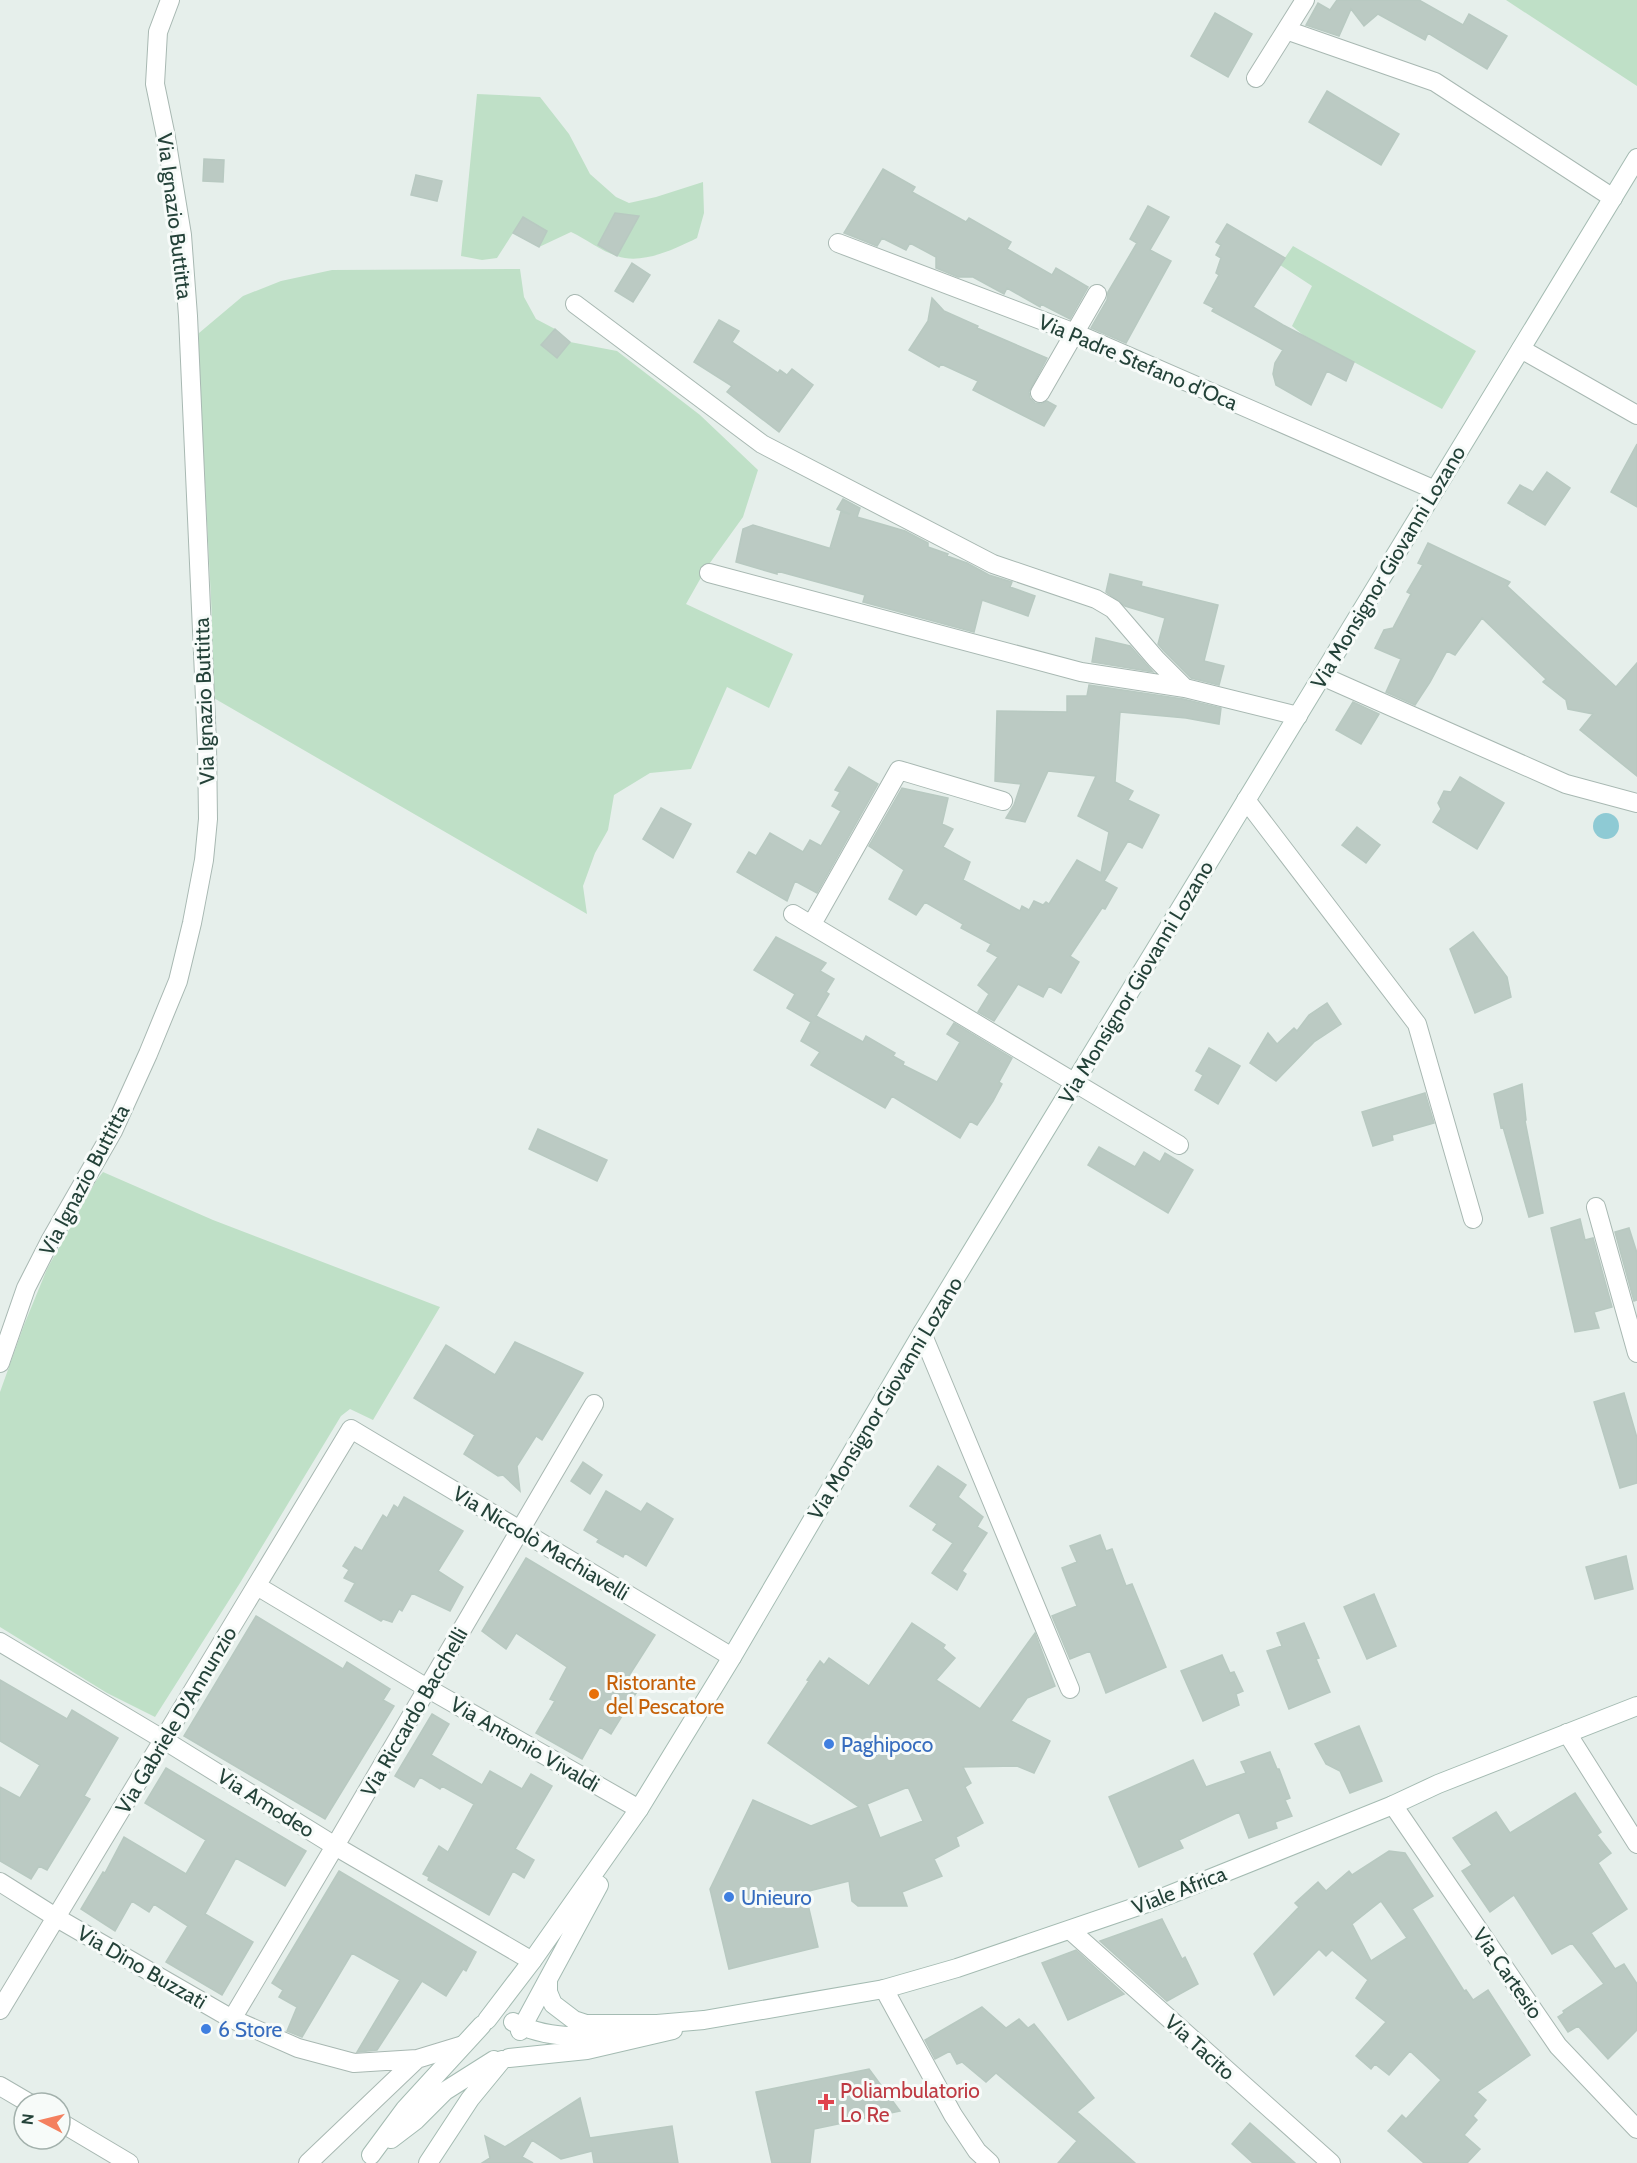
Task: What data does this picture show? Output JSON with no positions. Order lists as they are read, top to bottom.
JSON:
{
  "streets": {
    "street": [
      "Via Ignazio Buttitta",
      "Via Padre Stefano d'Oca",
      "Via Monsignor Giovanni Lozano",
      "Via Niccolò Machiavelli",
      "Via Riccardo Bacchelli",
      "Via Gabriele D'Annunzio",
      "Via Antonio Vivaldi",
      "Via Amodeo",
      "Viale Africa",
      "Via Dino Buzzati",
      "Via Cartesio",
      "Via Tacito"
    ]
  },
  "crossings": [
    ["Via Padre Stefano d'Oca", "Via Monsignor Giovanni Lozano"],
    ["Via Monsignor Giovanni Lozano", "Via Niccolò Machiavelli"],
    ["Via Monsignor Giovanni Lozano", "Via Antonio Vivaldi"],
    ["Via Niccolò Machiavelli", "Via Riccardo Bacchelli"],
    ["Via Niccolò Machiavelli", "Via Gabriele D'Annunzio"],
    ["Via Riccardo Bacchelli", "Via Antonio Vivaldi"],
    ["Via Riccardo Bacchelli", "Via Amodeo"],
    ["Via Riccardo Bacchelli", "Via Dino Buzzati"],
    ["Via Gabriele D'Annunzio", "Via Antonio Vivaldi"],
    ["Via Gabriele D'Annunzio", "Via Amodeo"],
    ["Via Gabriele D'Annunzio", "Via Dino Buzzati"],
    ["Viale Africa", "Via Cartesio"],
    ["Viale Africa", "Via Tacito"]
  ],
  "places": {
    "other": [
      "Ristorante del Pescatore",
      "Paghipoco",
      "Unieuro",
      "6 Store"
    ],
    "health": ["Poliambulatorio Lo Re"]
  },
  "north": "left"
}
